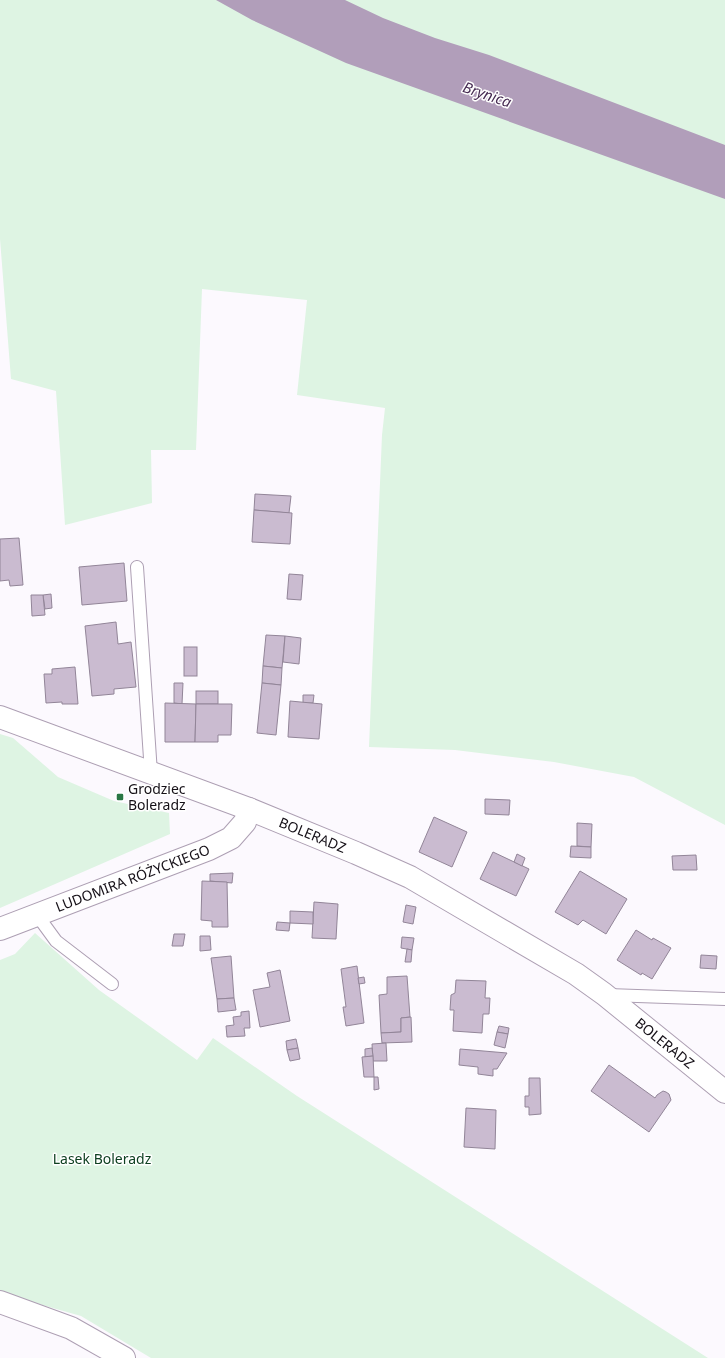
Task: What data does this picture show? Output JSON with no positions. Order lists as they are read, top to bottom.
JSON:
{
  "streets": {
    "street": ["BOLERADZ", "LUDOMIRA RÓŻYCKIEGO"]
  },
  "crossings": [
    ["BOLERADZ", "LUDOMIRA RÓŻYCKIEGO"]
  ],
  "water": ["Brynica"],
  "parks": ["Lasek Boleradz"],
  "places": {
    "transit": ["Grodziec Boleradz"]
  }
}
